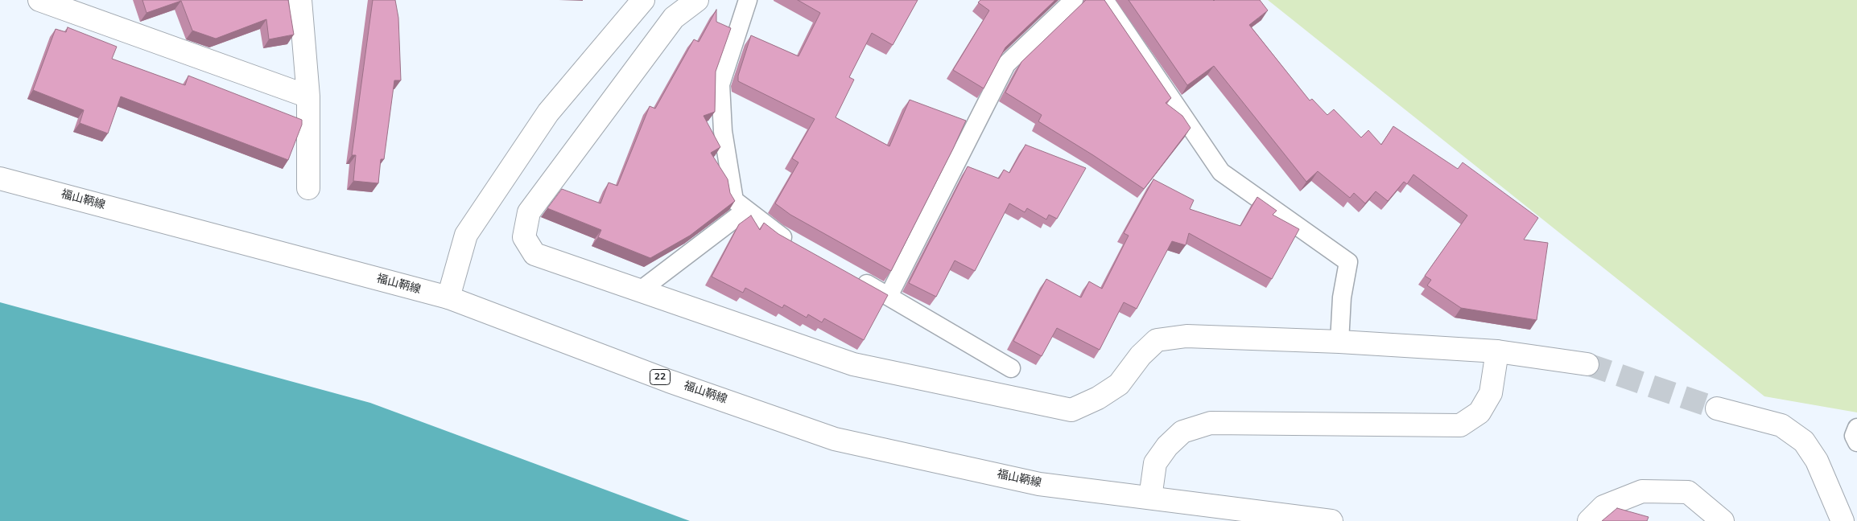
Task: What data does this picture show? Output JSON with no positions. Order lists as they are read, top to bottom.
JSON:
{
  "streets": {
    "street": ["福山鞆線", "22"]
  }
}
